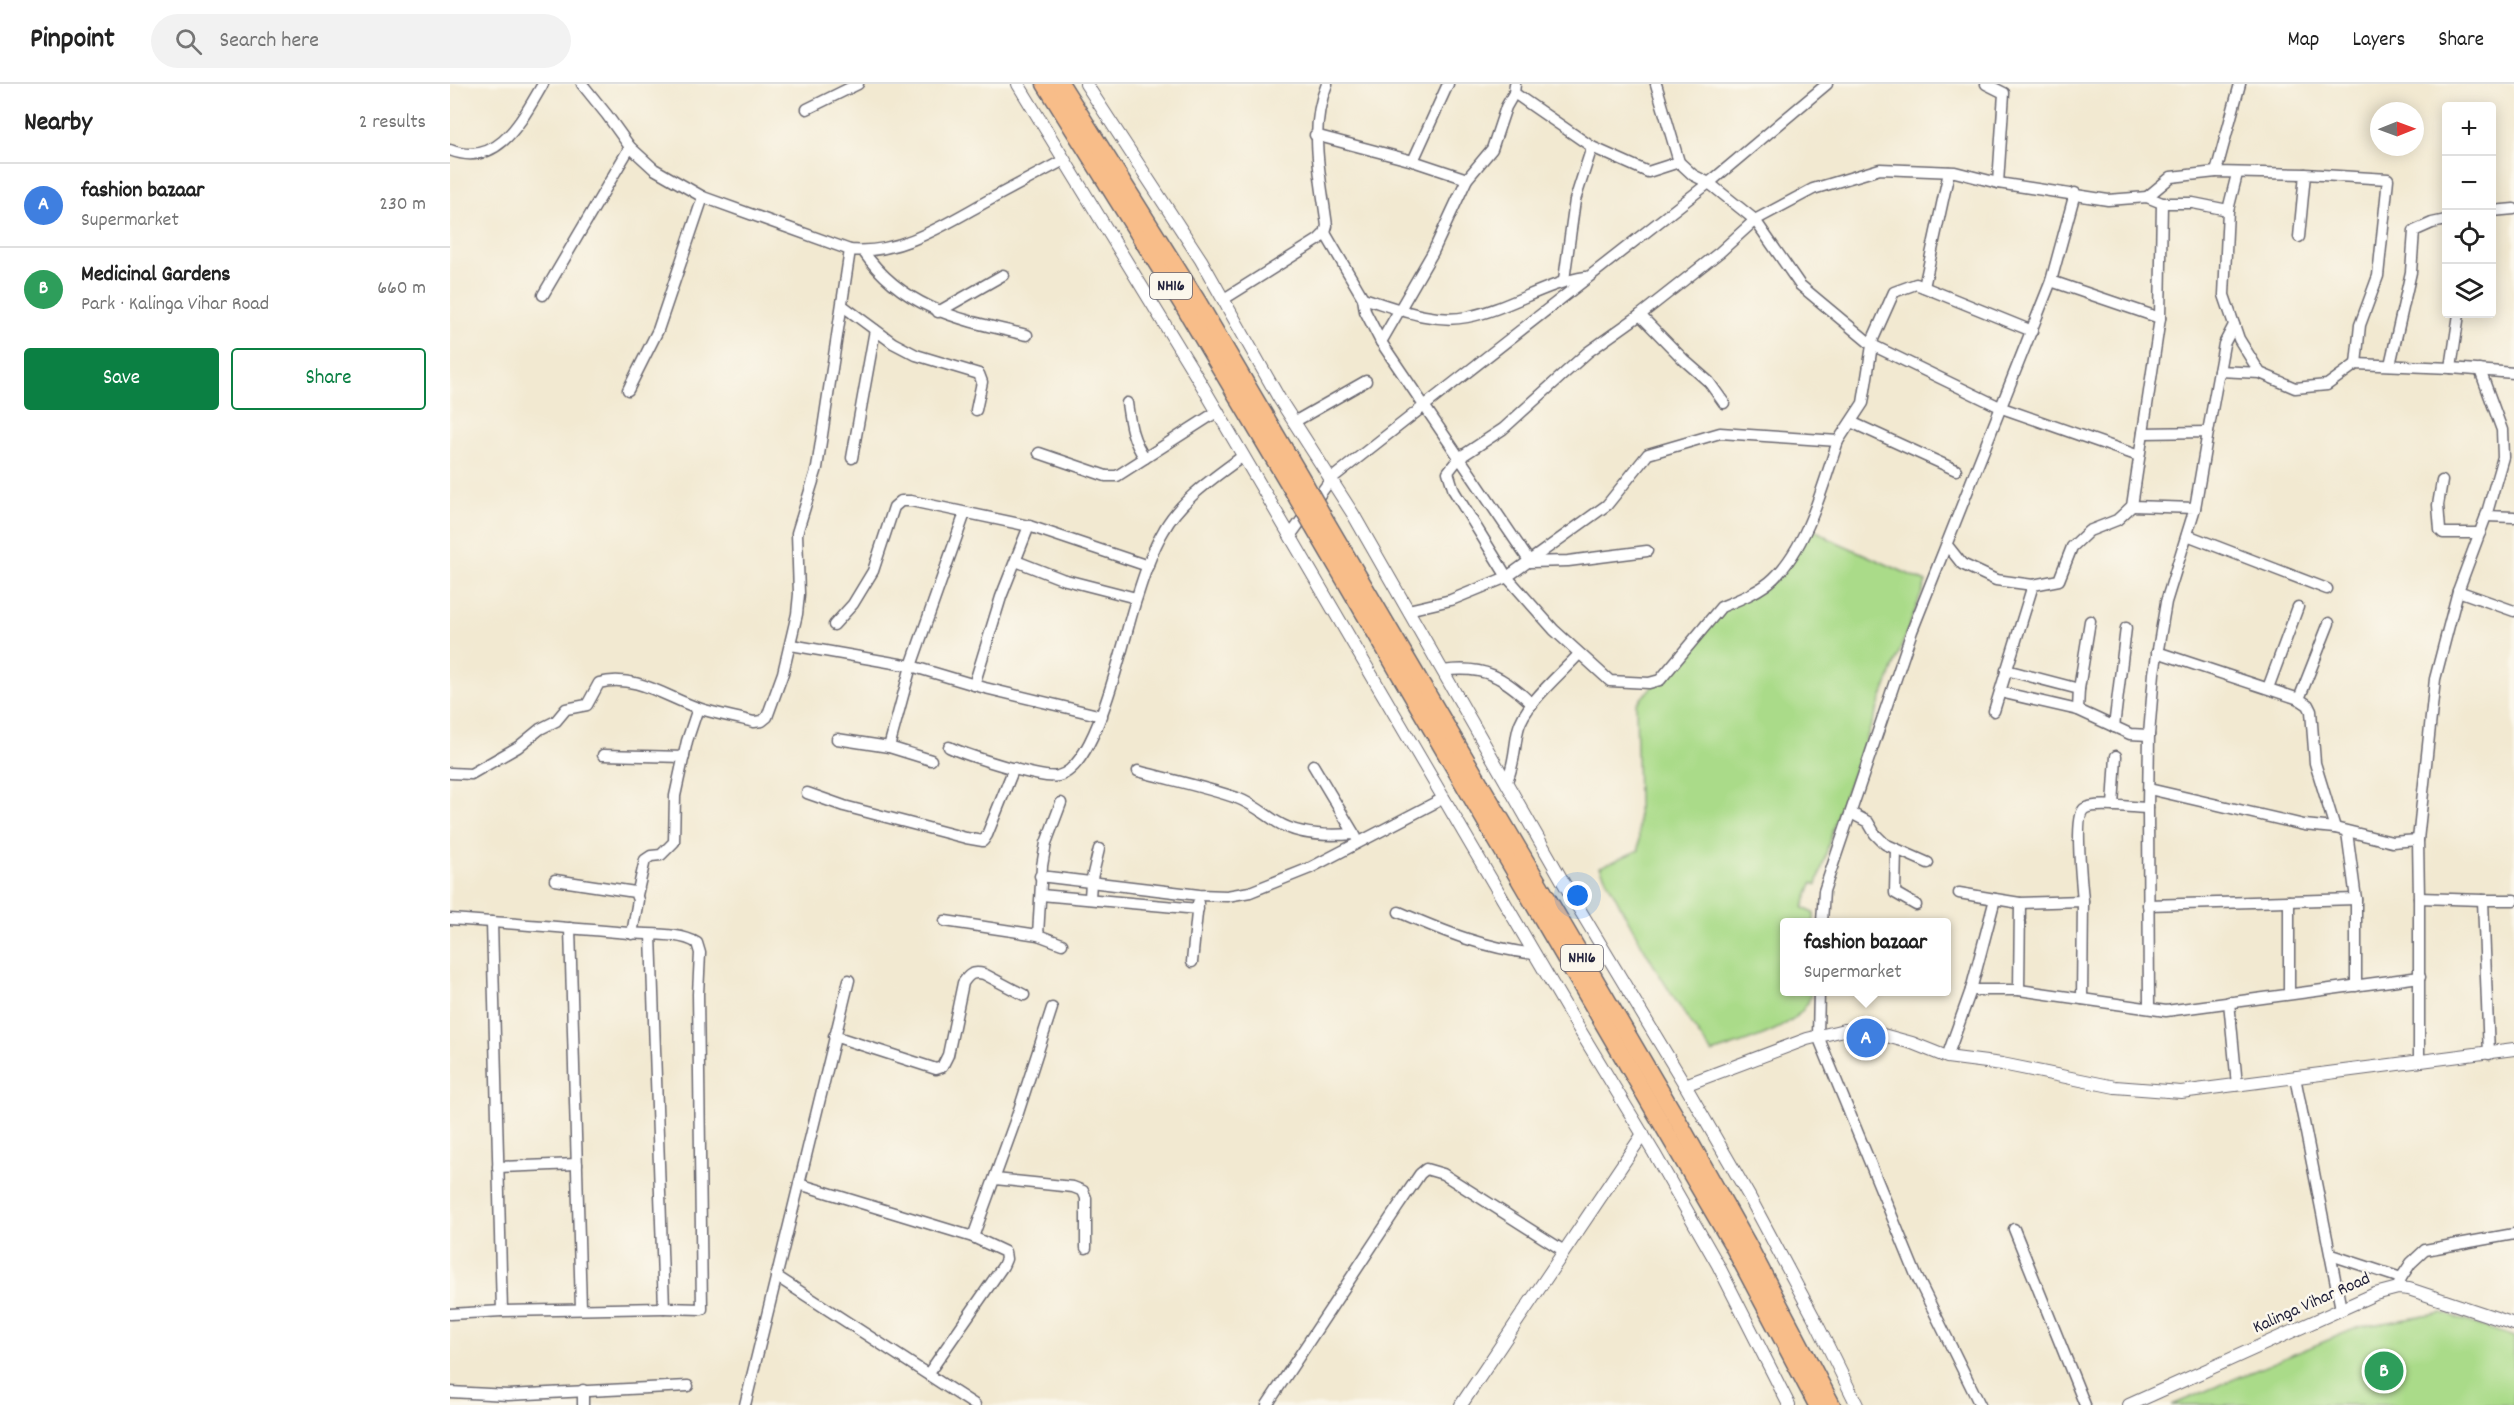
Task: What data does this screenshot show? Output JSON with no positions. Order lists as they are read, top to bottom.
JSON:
{
  "streets": {
    "highway": ["NH16"],
    "street": ["Kalinga Vihar Road"]
  },
  "north": "right",
  "page": {
    "header": "Pinpoint",
    "search": "Search here",
    "nav": ["Map", "Layers", "Share"],
    "heading": ["Nearby", "2 results"],
    "map_buttons": ["+", "−"],
    "list": [
      {
        "mark": "A",
        "name": "fashion bazaar",
        "note": "Supermarket",
        "value": "230 m"
      },
      {
        "mark": "B",
        "name": "Medicinal Gardens",
        "note": "Park · Kalinga Vihar Road",
        "value": "660 m"
      }
    ],
    "buttons": ["Save", "Share"],
    "popup": ["fashion bazaar", "Supermarket"],
    "pins": ["A", "B"]
  }
}
